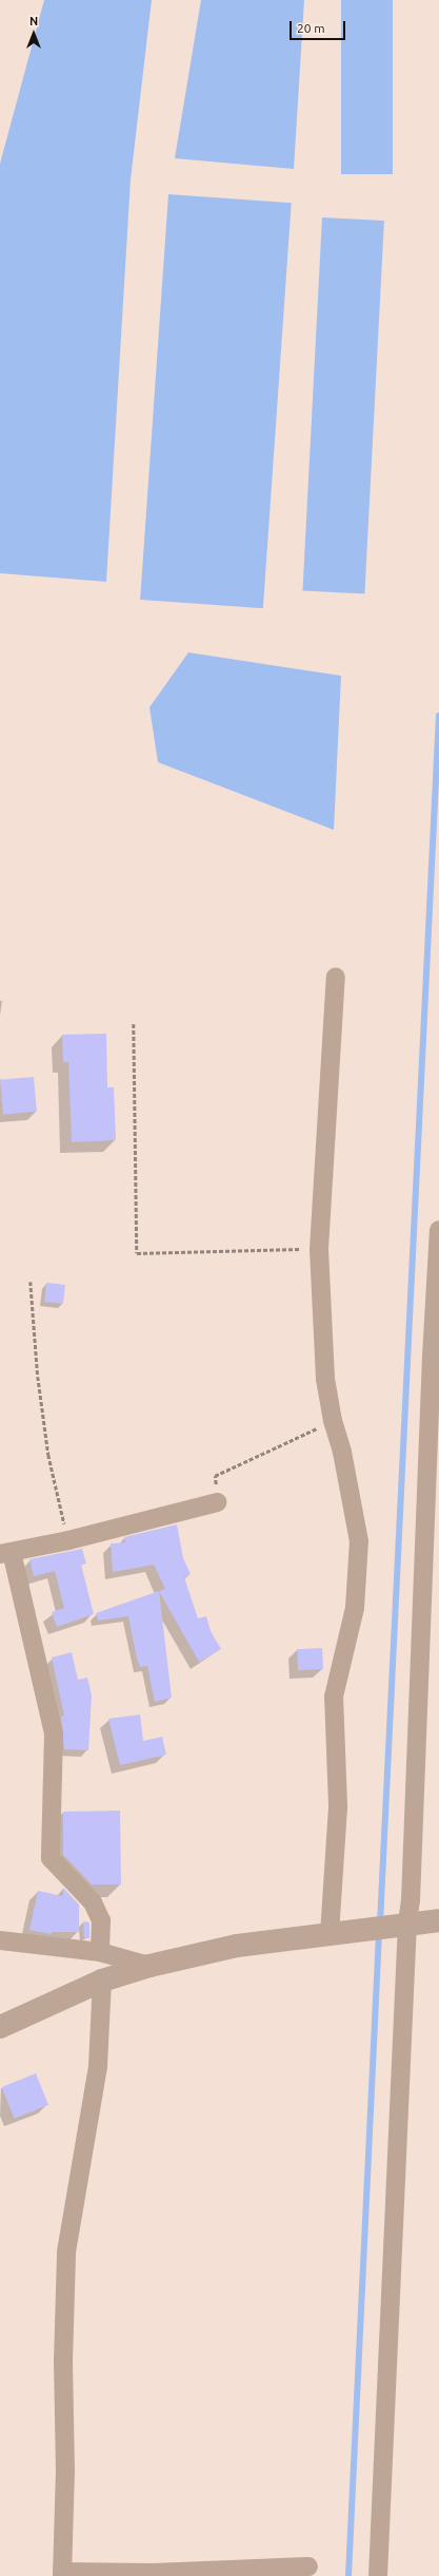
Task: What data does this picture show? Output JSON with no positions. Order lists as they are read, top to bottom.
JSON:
{
  "scale_bar": "20 m",
  "north": "top"
}
